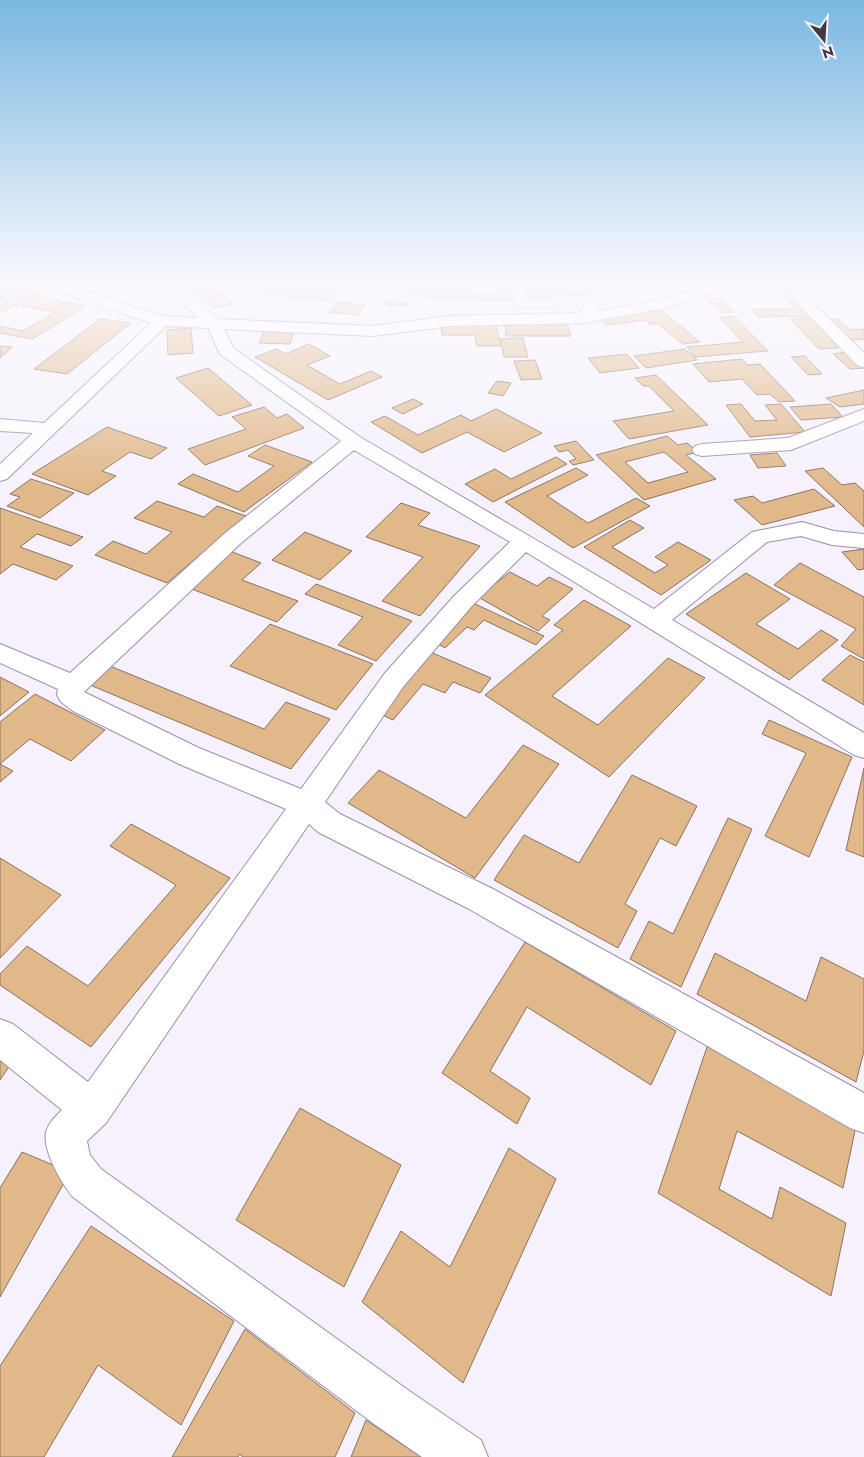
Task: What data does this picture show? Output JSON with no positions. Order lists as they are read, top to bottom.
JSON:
{
  "north": "bottom"
}
